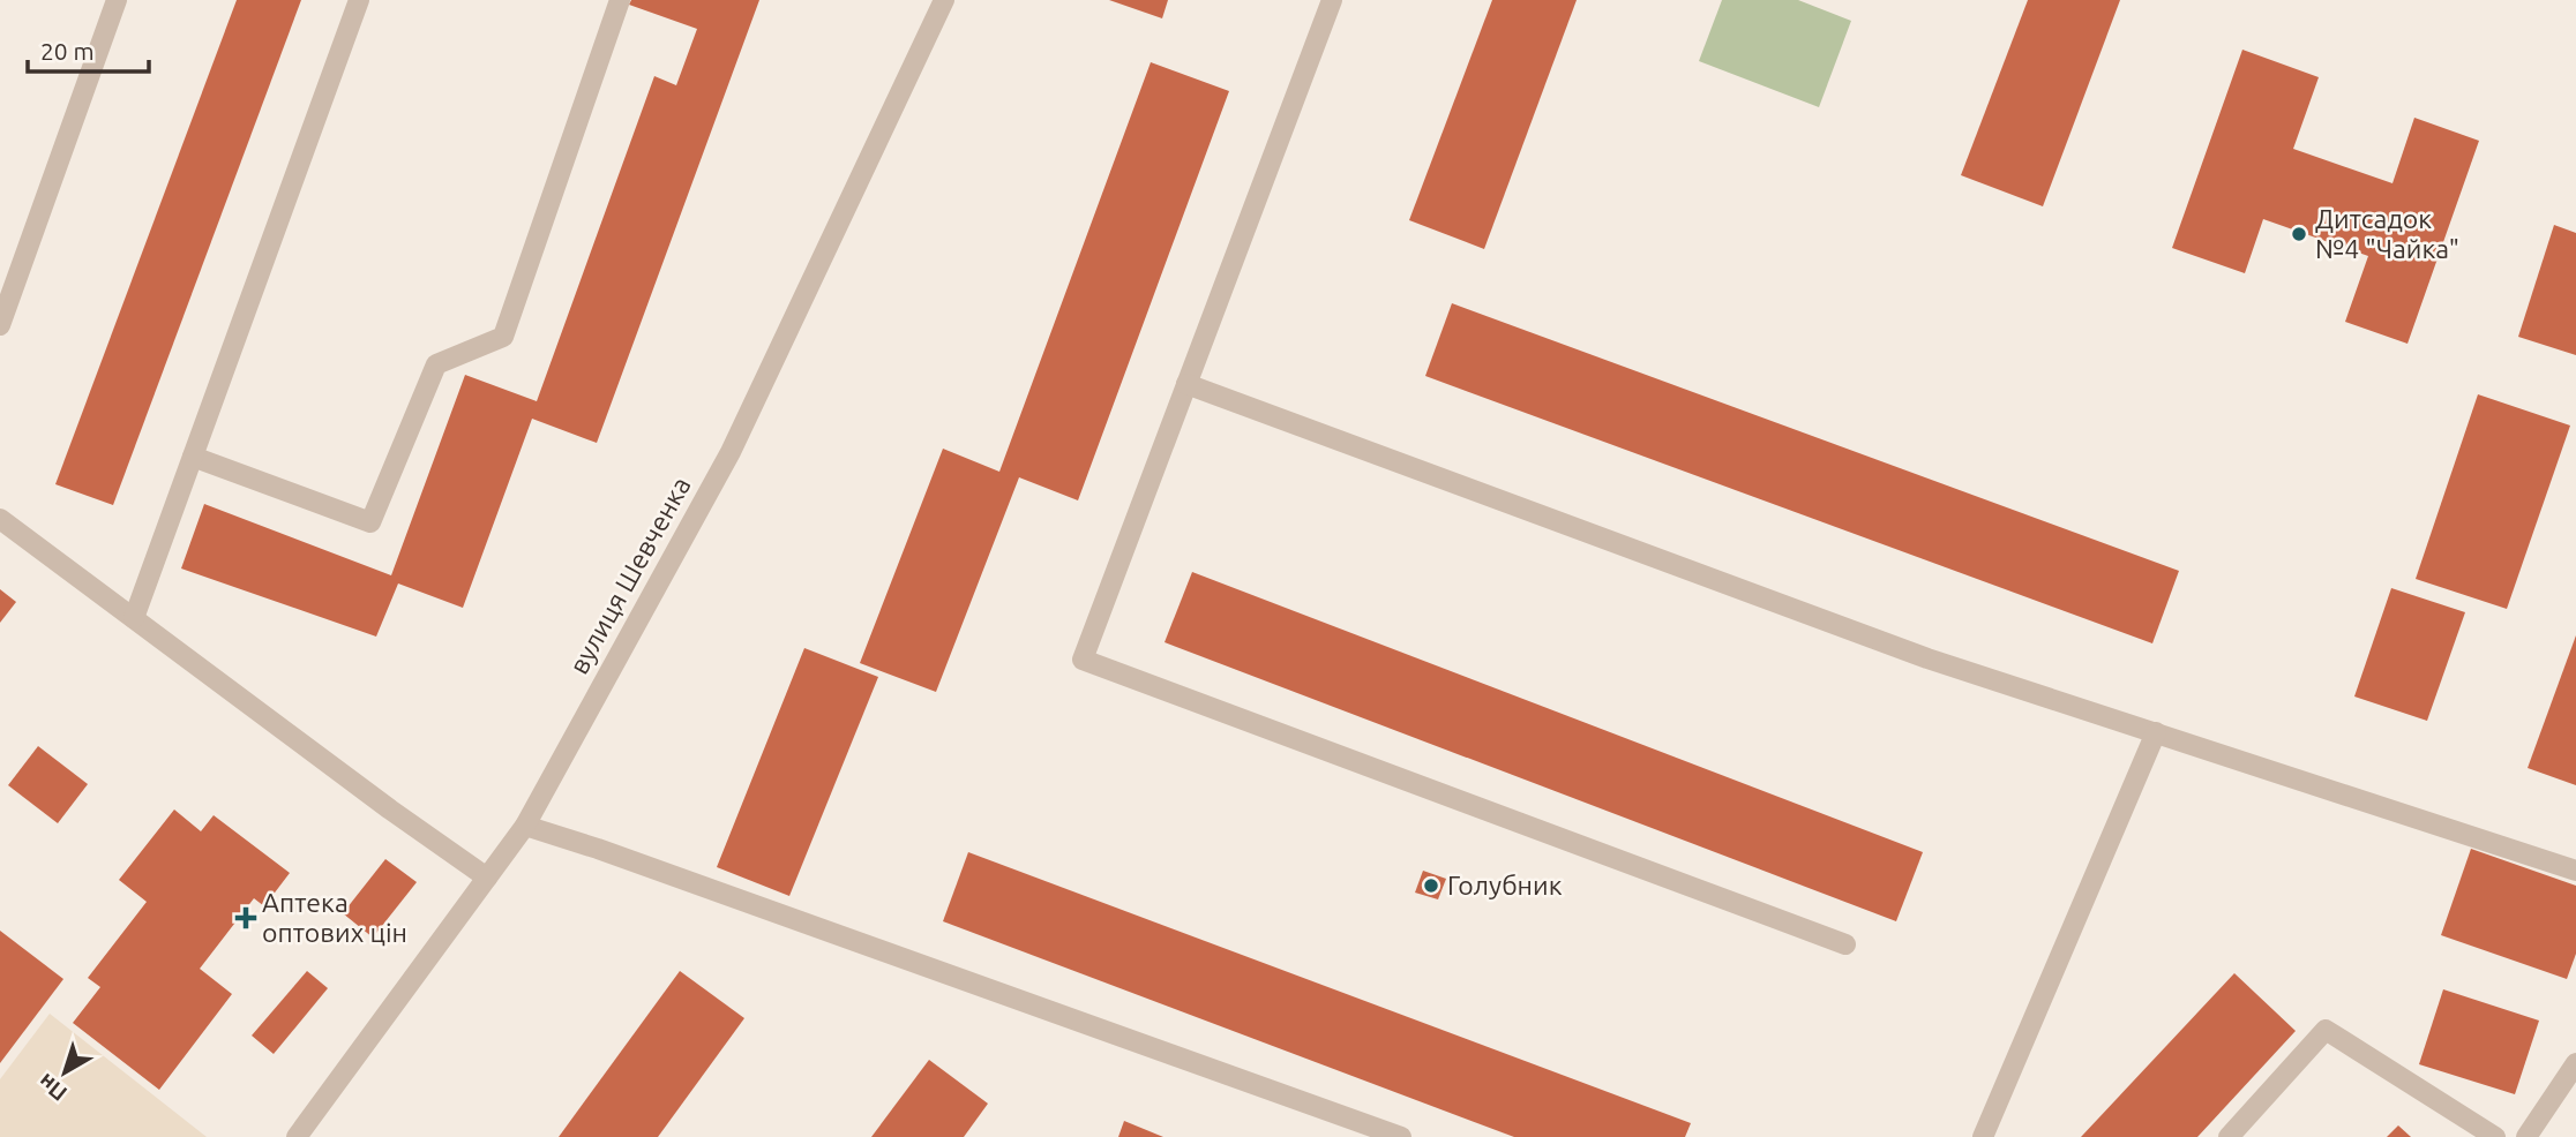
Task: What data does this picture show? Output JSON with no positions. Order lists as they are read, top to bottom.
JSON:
{
  "streets": {
    "street": ["вулиця Шевченка"]
  },
  "places": {
    "other": ["Дитсадок №4 \"Чайка\"", "Голубник"],
    "health": ["Аптека оптових цін"]
  },
  "scale_bar": "20 m",
  "north": "bottom left"
}
